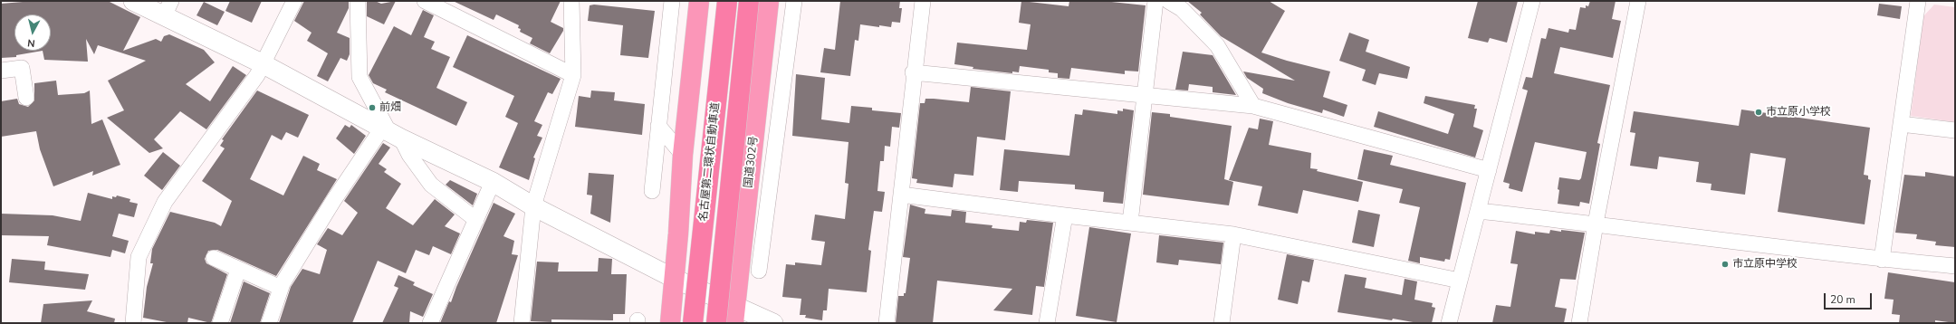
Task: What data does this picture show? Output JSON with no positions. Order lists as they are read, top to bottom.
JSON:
{
  "streets": {
    "highway": ["名古屋第二環状自動車道", "国道302号"]
  },
  "places": ["前畑", "市立原小学校", "市立原中学校"],
  "scale_bar": "20 m",
  "north": "bottom"
}
